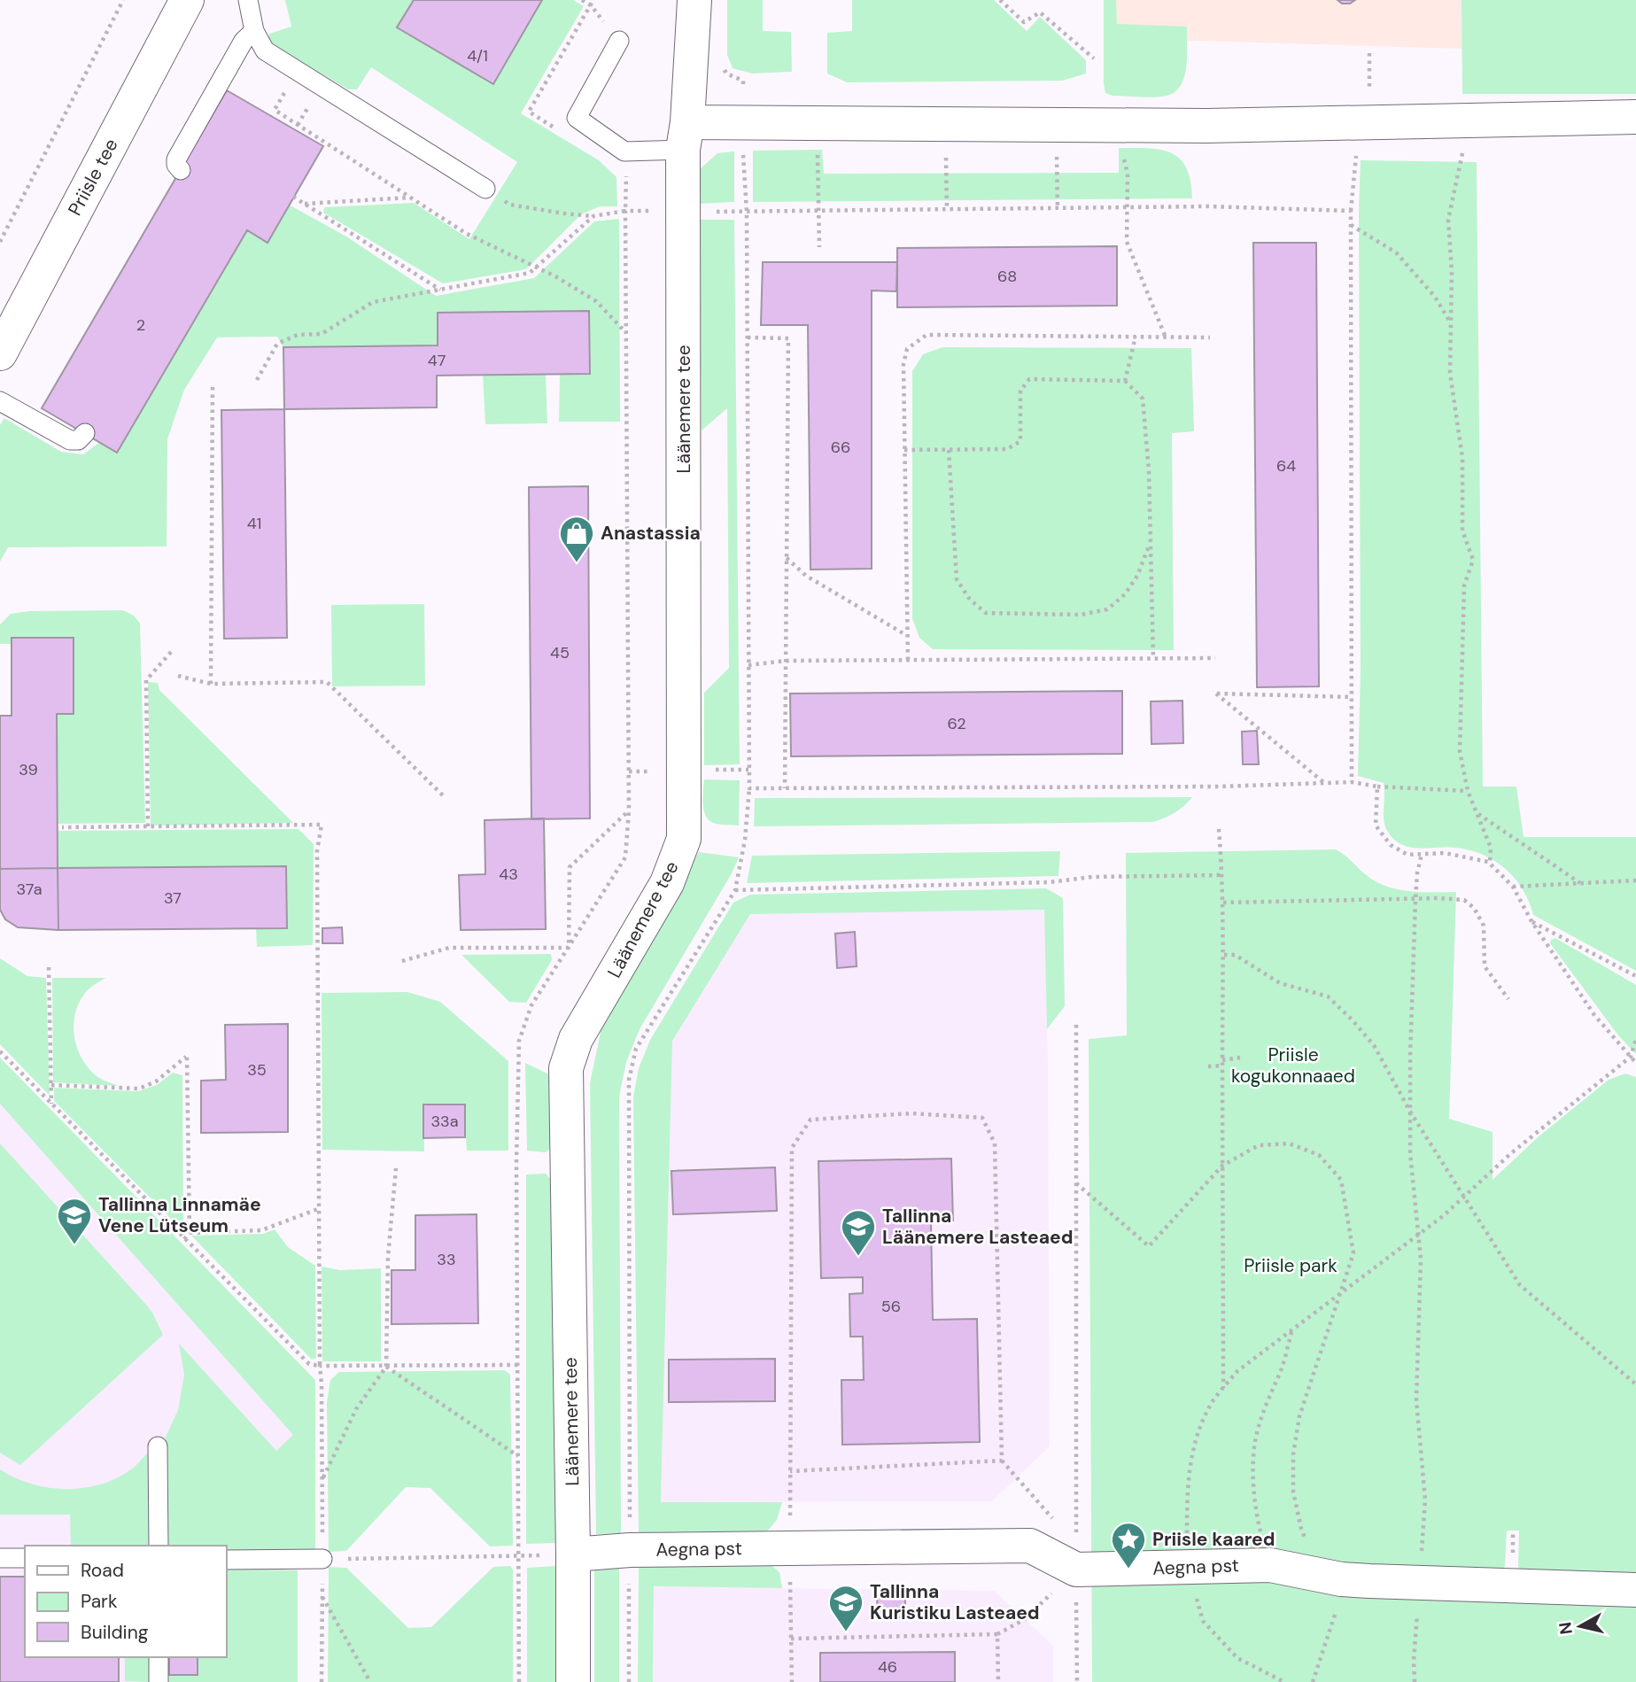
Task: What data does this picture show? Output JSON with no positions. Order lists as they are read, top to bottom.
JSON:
{
  "streets": {
    "street": ["Priisle tee", "Läänemere tee", "Aegna pst"]
  },
  "crossings": [
    ["Läänemere tee", "Aegna pst"]
  ],
  "parks": ["Priisle kogukonnaaed", "Priisle park"],
  "places": {
    "shop": ["Anastassia"],
    "school or university": ["Tallinna Linnamäe Vene Lütseum", "Tallinna Läänemere Lasteaed", "Tallinna Kuristiku Lasteaed"],
    "place": ["Priisle kaared"]
  },
  "house_numbers": [
    "4/1",
    "68",
    "2",
    "47",
    "66",
    "64",
    "41",
    "45",
    "62",
    "39",
    "43",
    "37a",
    "37",
    "35",
    "33a",
    "33",
    "56",
    "46"
  ],
  "legend": ["Road", "Park", "Building"],
  "north": "left"
}
